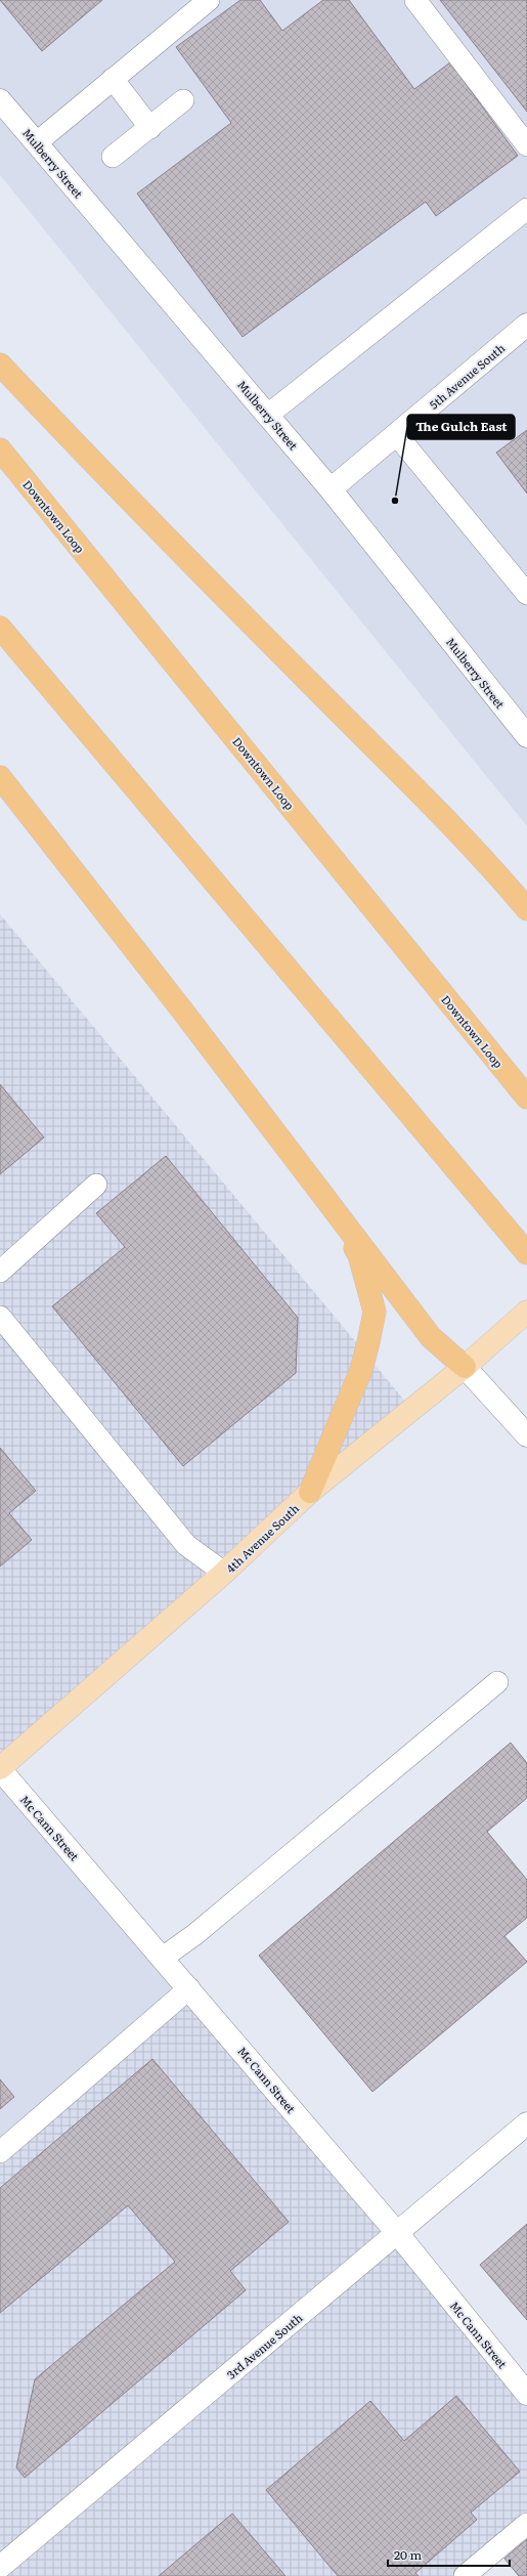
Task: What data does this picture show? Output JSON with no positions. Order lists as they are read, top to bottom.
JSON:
{
  "streets": {
    "highway": ["Downtown Loop"],
    "main road": ["4th Avenue South"],
    "street": [
      "Mulberry Street",
      "5th Avenue South",
      "Mc Cann Street",
      "3rd Avenue South"
    ]
  },
  "crossings": [
    ["Mulberry Street", "5th Avenue South"],
    ["4th Avenue South", "Mc Cann Street"],
    ["Mc Cann Street", "3rd Avenue South"]
  ],
  "places": ["The Gulch East"],
  "scale_bar": "20 m"
}
